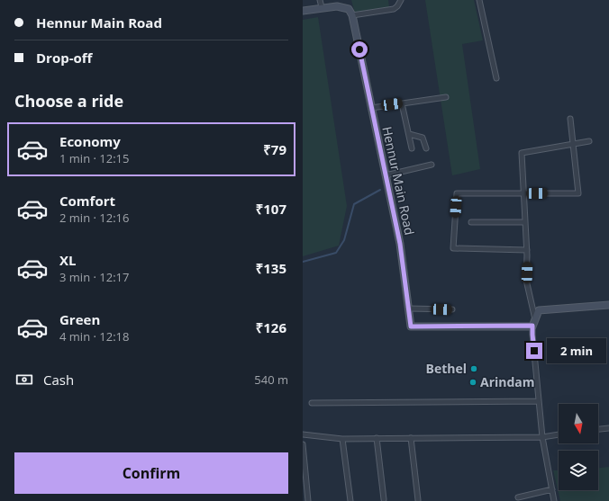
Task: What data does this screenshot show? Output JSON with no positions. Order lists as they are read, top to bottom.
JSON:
{
  "streets": {
    "main road": ["Hennur Main Road"]
  },
  "places": ["Bethel", "Arindam"],
  "north": "bottom",
  "page": {
    "banner": ["Hennur Main Road", "Drop-off"],
    "heading": "Choose a ride",
    "list": [
      {
        "name": "Economy",
        "note": "1 min · 12:15",
        "value": "₹79"
      },
      {
        "name": "Comfort",
        "note": "2 min · 12:16",
        "value": "₹107"
      },
      {
        "name": "XL",
        "note": "3 min · 12:17",
        "value": "₹135"
      },
      {
        "name": "Green",
        "note": "4 min · 12:18",
        "value": "₹126"
      }
    ],
    "bubble": "2 min",
    "pay": ["Cash", "540 m"],
    "buttons": "Confirm"
  }
}
